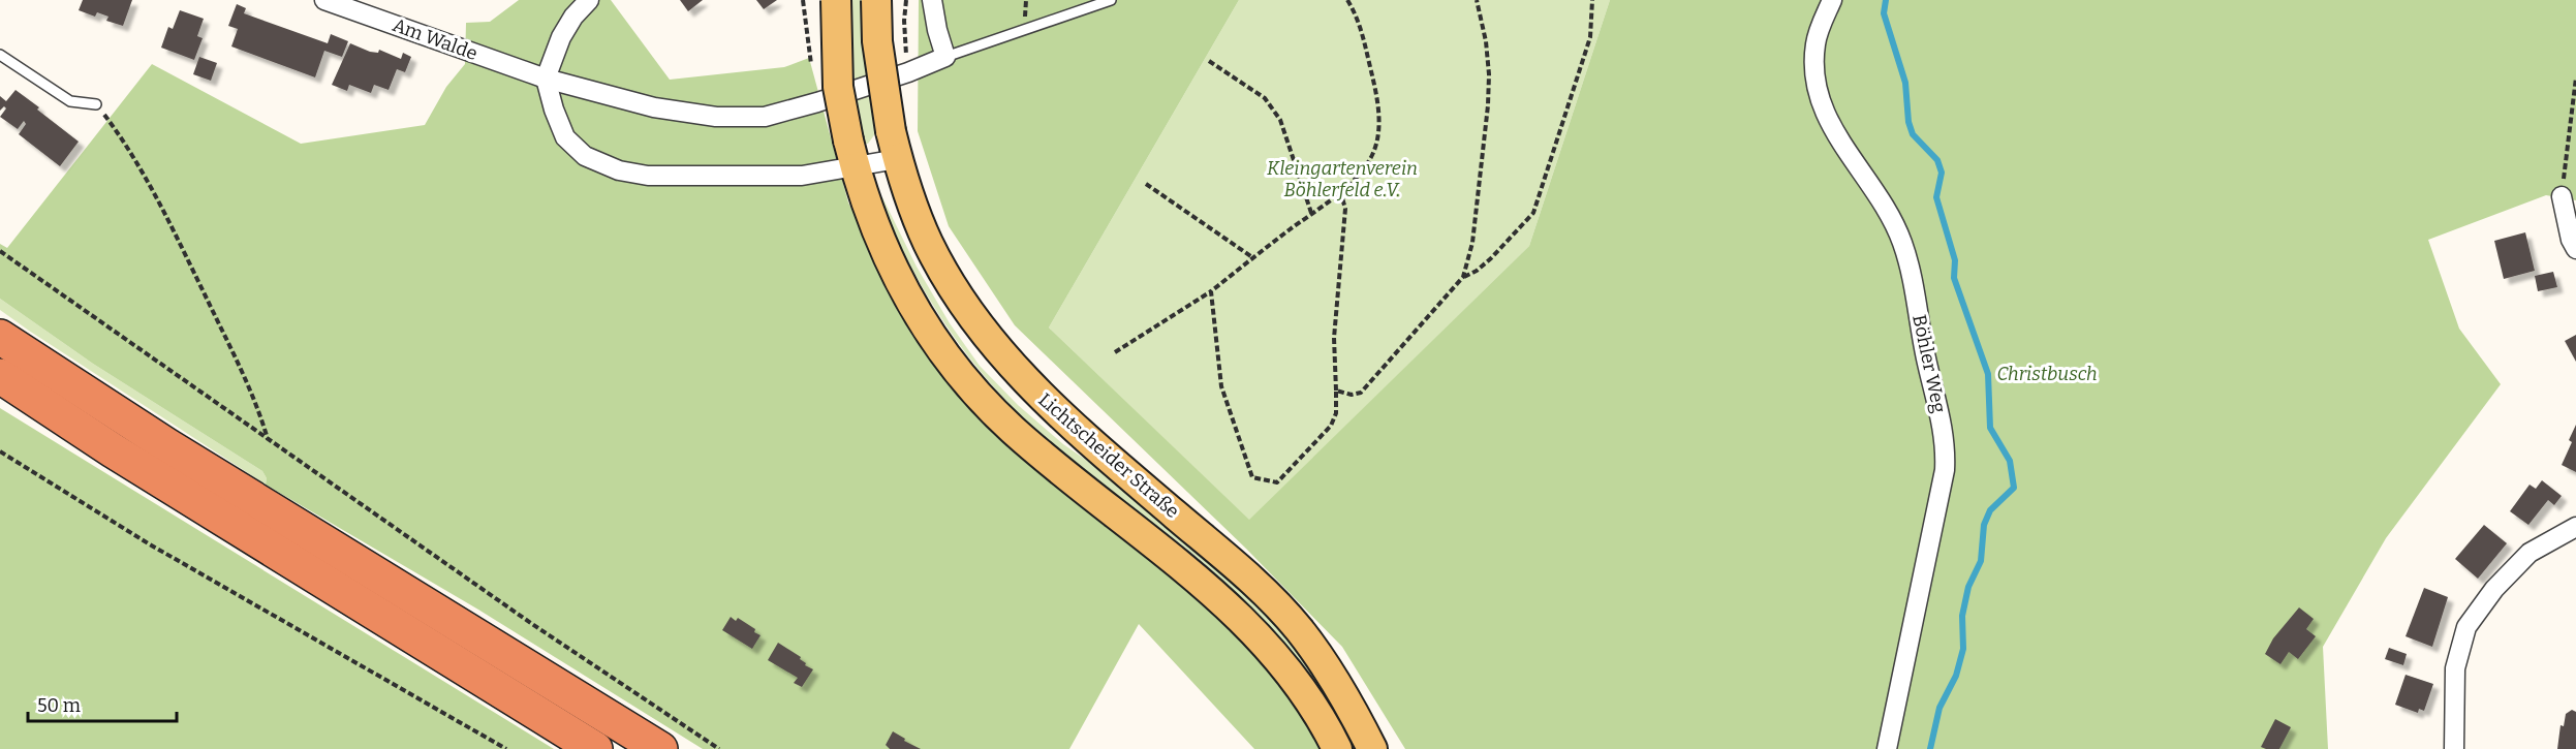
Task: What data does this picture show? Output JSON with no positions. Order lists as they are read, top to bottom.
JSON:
{
  "streets": {
    "main road": ["Lichtscheider Straße"],
    "street": ["Am Walde", "Böhler Weg"]
  },
  "parks": ["Kleingartenverein Böhlerfeld e.V.", "Christbusch"],
  "scale_bar": "50 m"
}
